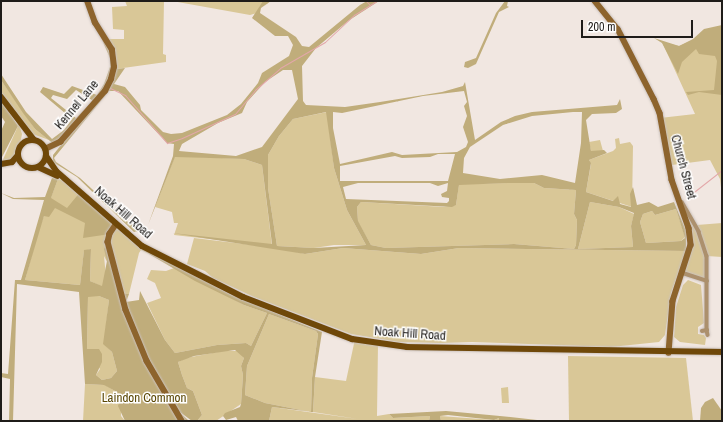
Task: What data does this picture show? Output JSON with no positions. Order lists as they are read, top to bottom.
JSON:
{
  "streets": {
    "main road": ["Noak Hill Road"],
    "street": ["Kennel Lane", "Church Street"]
  },
  "crossings": [
    ["Kennel Lane", "Noak Hill Road"],
    ["Church Street", "Noak Hill Road"]
  ],
  "parks": ["Laindon Common"],
  "scale_bar": "200 m"
}
